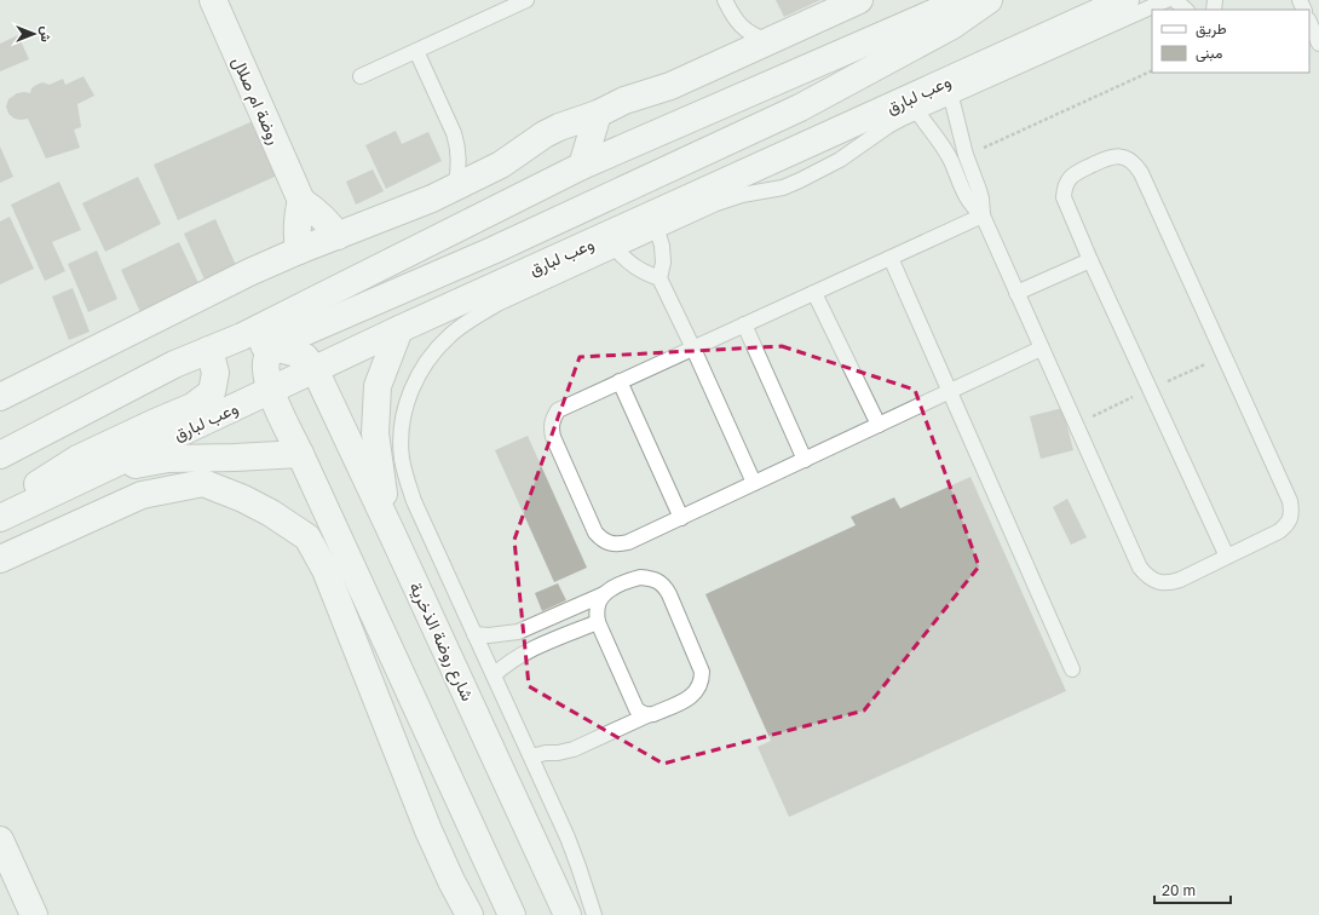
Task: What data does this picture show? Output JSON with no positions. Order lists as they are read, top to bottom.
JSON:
{
  "streets": {
    "street": ["وعب لبارق", "روضة ام صلال", "شارع روضة الذخرية"]
  },
  "crossings": [
    ["وعب لبارق", "شارع روضة الذخرية"]
  ],
  "legend": ["طريق", "مبنى"],
  "scale_bar": "20 m",
  "north": "right"
}
